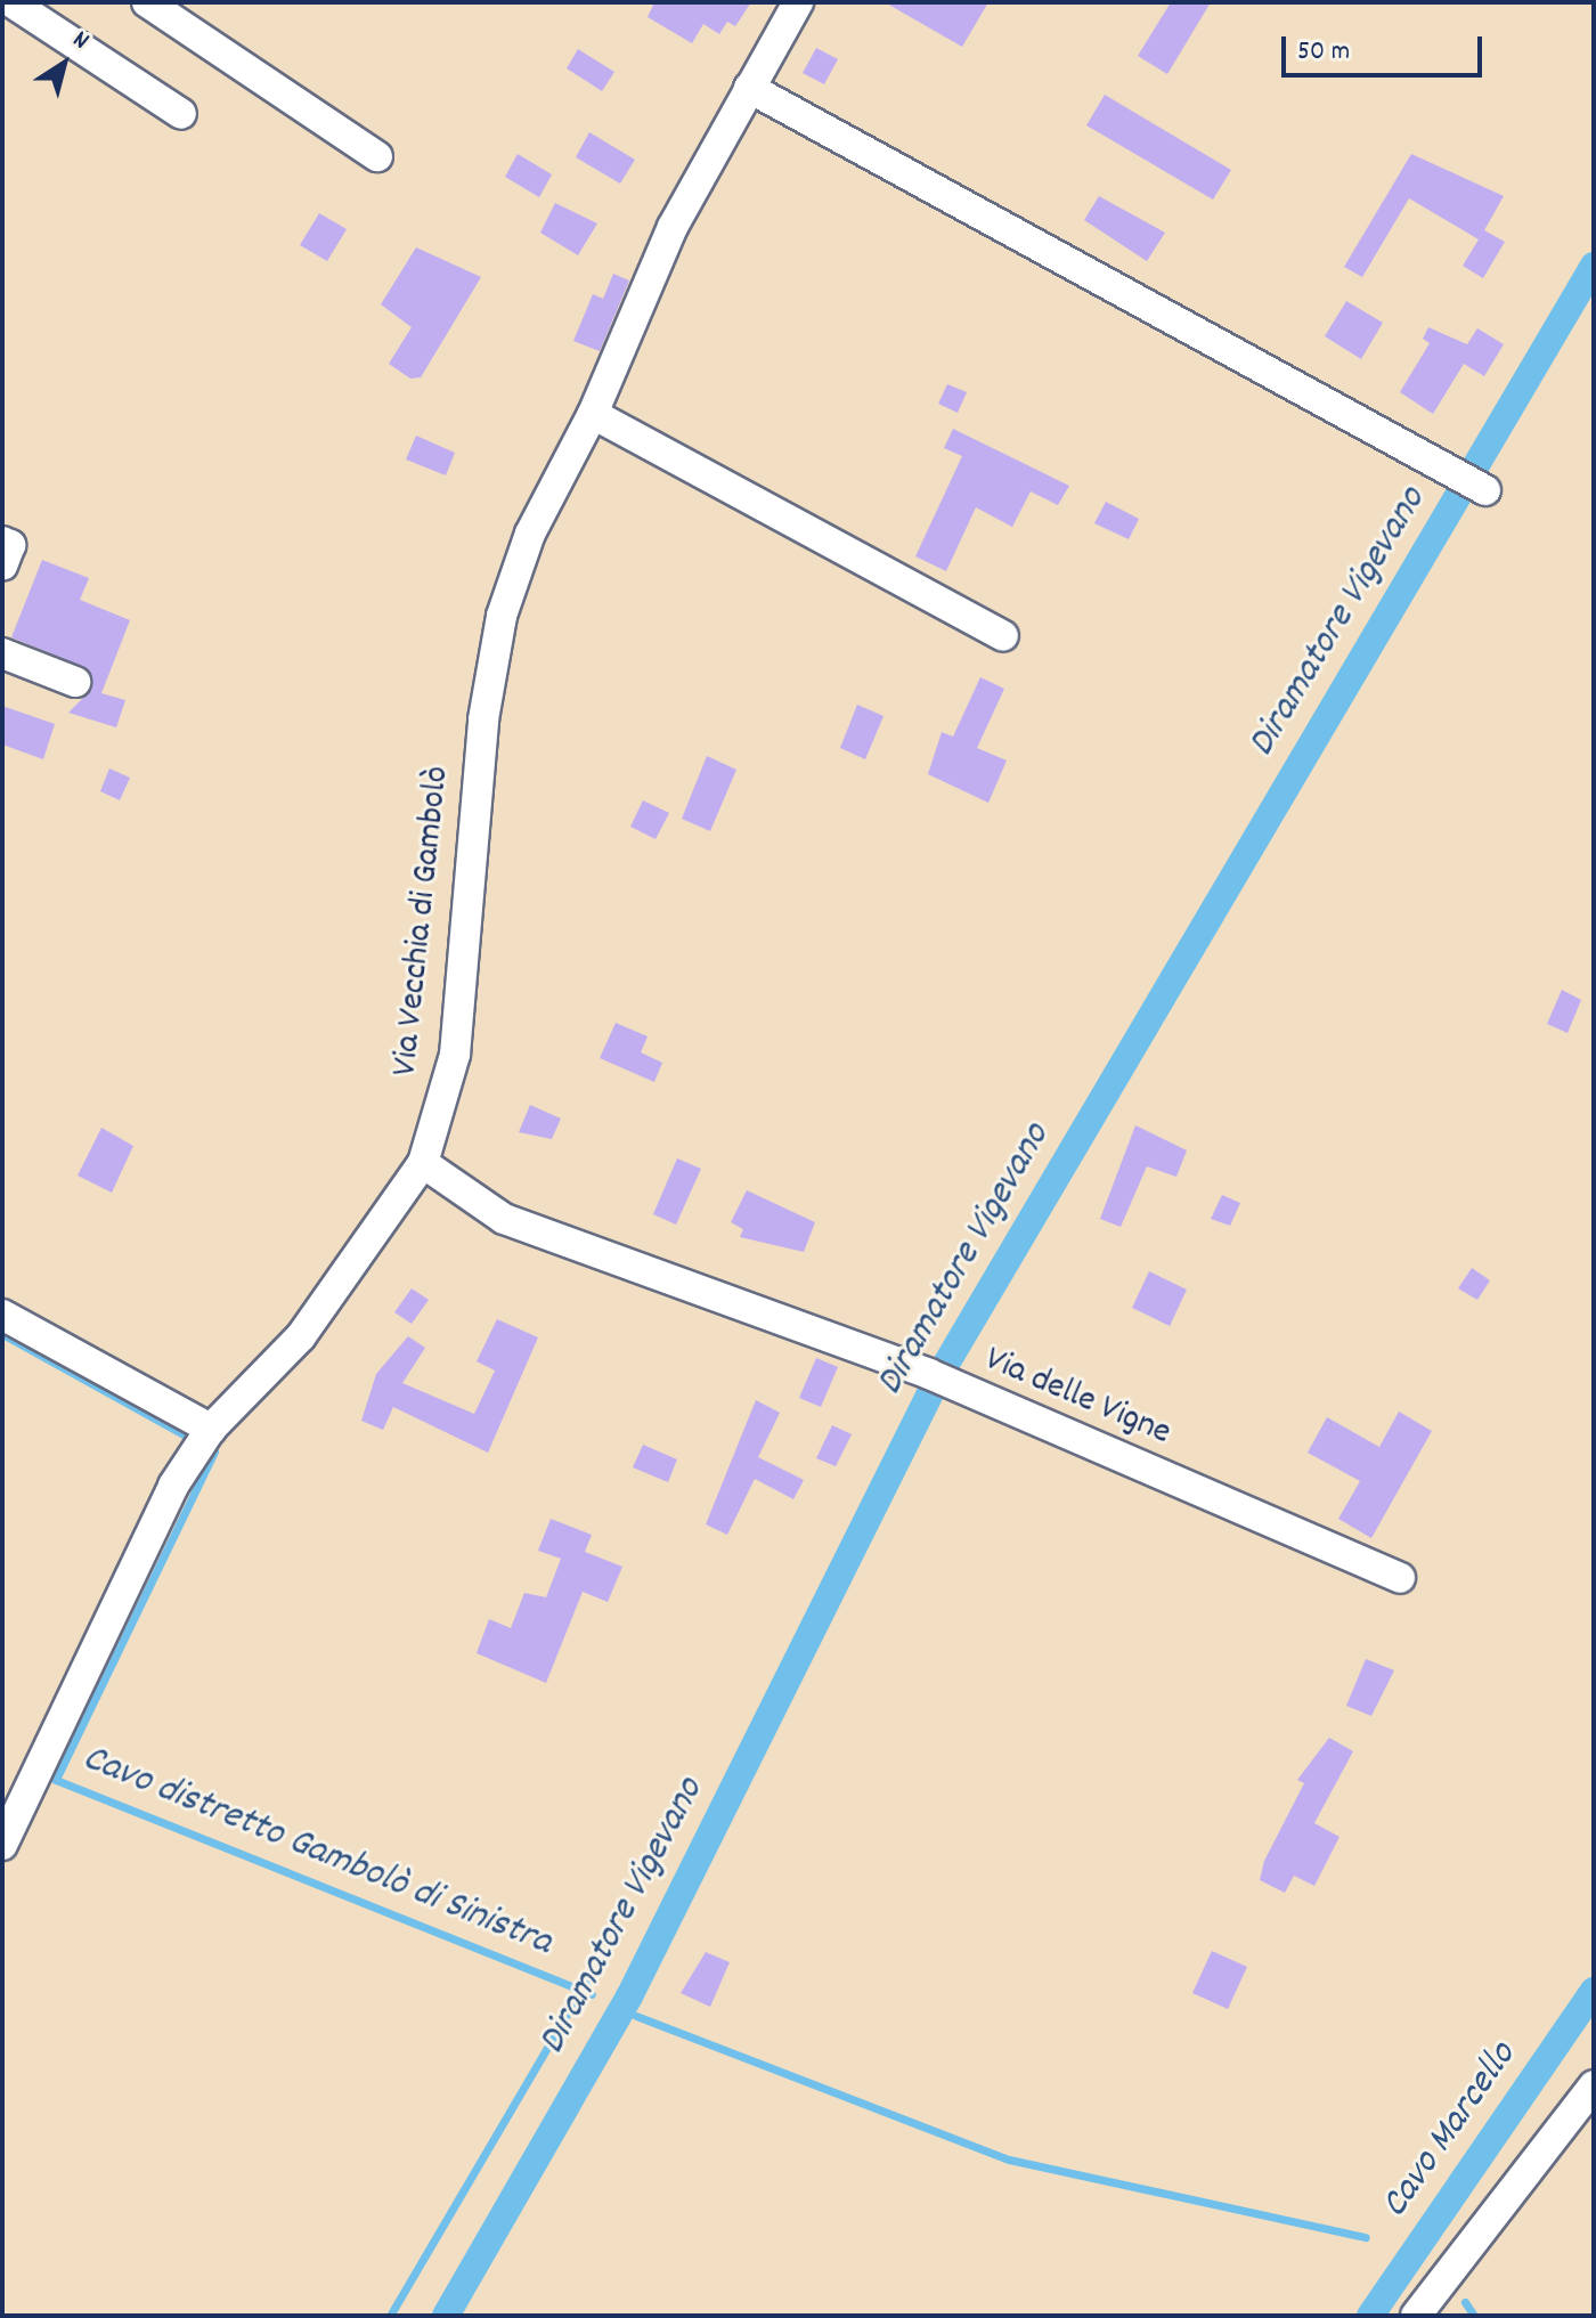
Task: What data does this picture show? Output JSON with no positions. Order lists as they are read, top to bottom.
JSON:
{
  "streets": {
    "street": ["Via Vecchia di Gambolò", "Via delle Vigne"]
  },
  "crossings": [
    ["Via Vecchia di Gambolò", "Via delle Vigne"]
  ],
  "water": ["Diramatore Vigevano", "Cavo distretto Gambolò di Sinistra", "Cavo Marcello"],
  "scale_bar": "50 m",
  "north": "top right"
}
